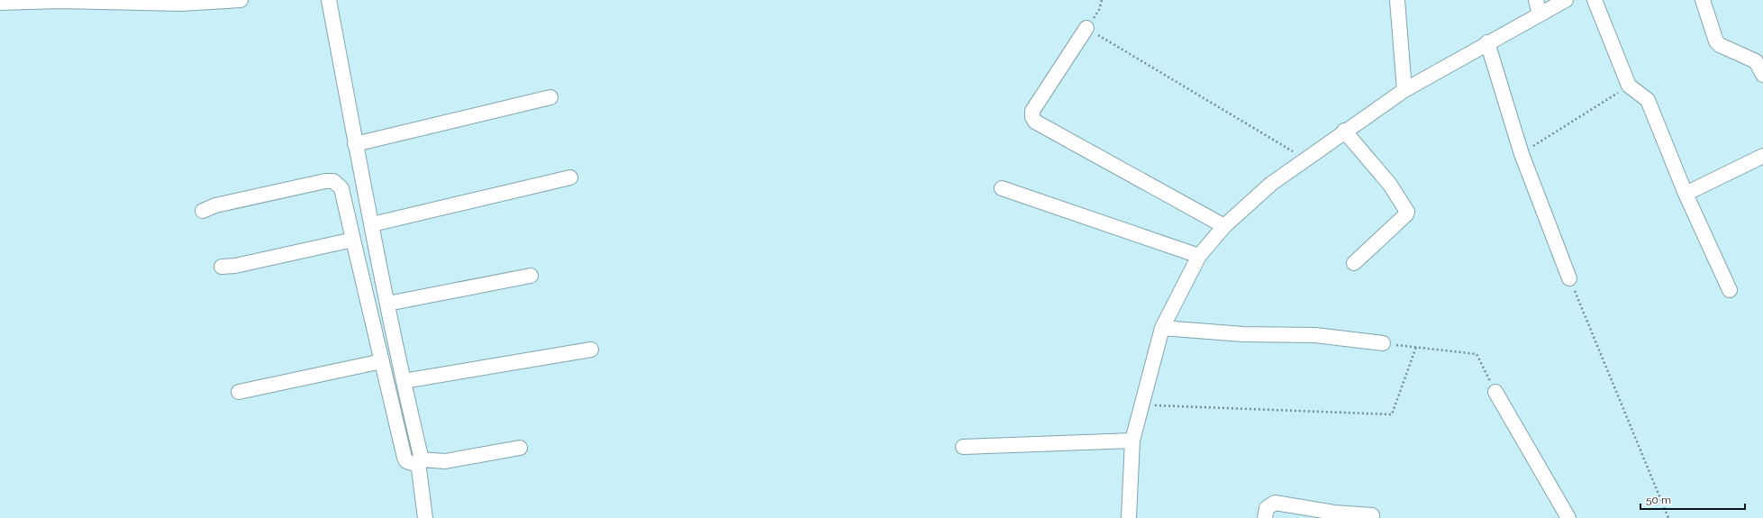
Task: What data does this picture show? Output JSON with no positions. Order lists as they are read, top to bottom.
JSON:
{
  "scale_bar": "50 m"
}
